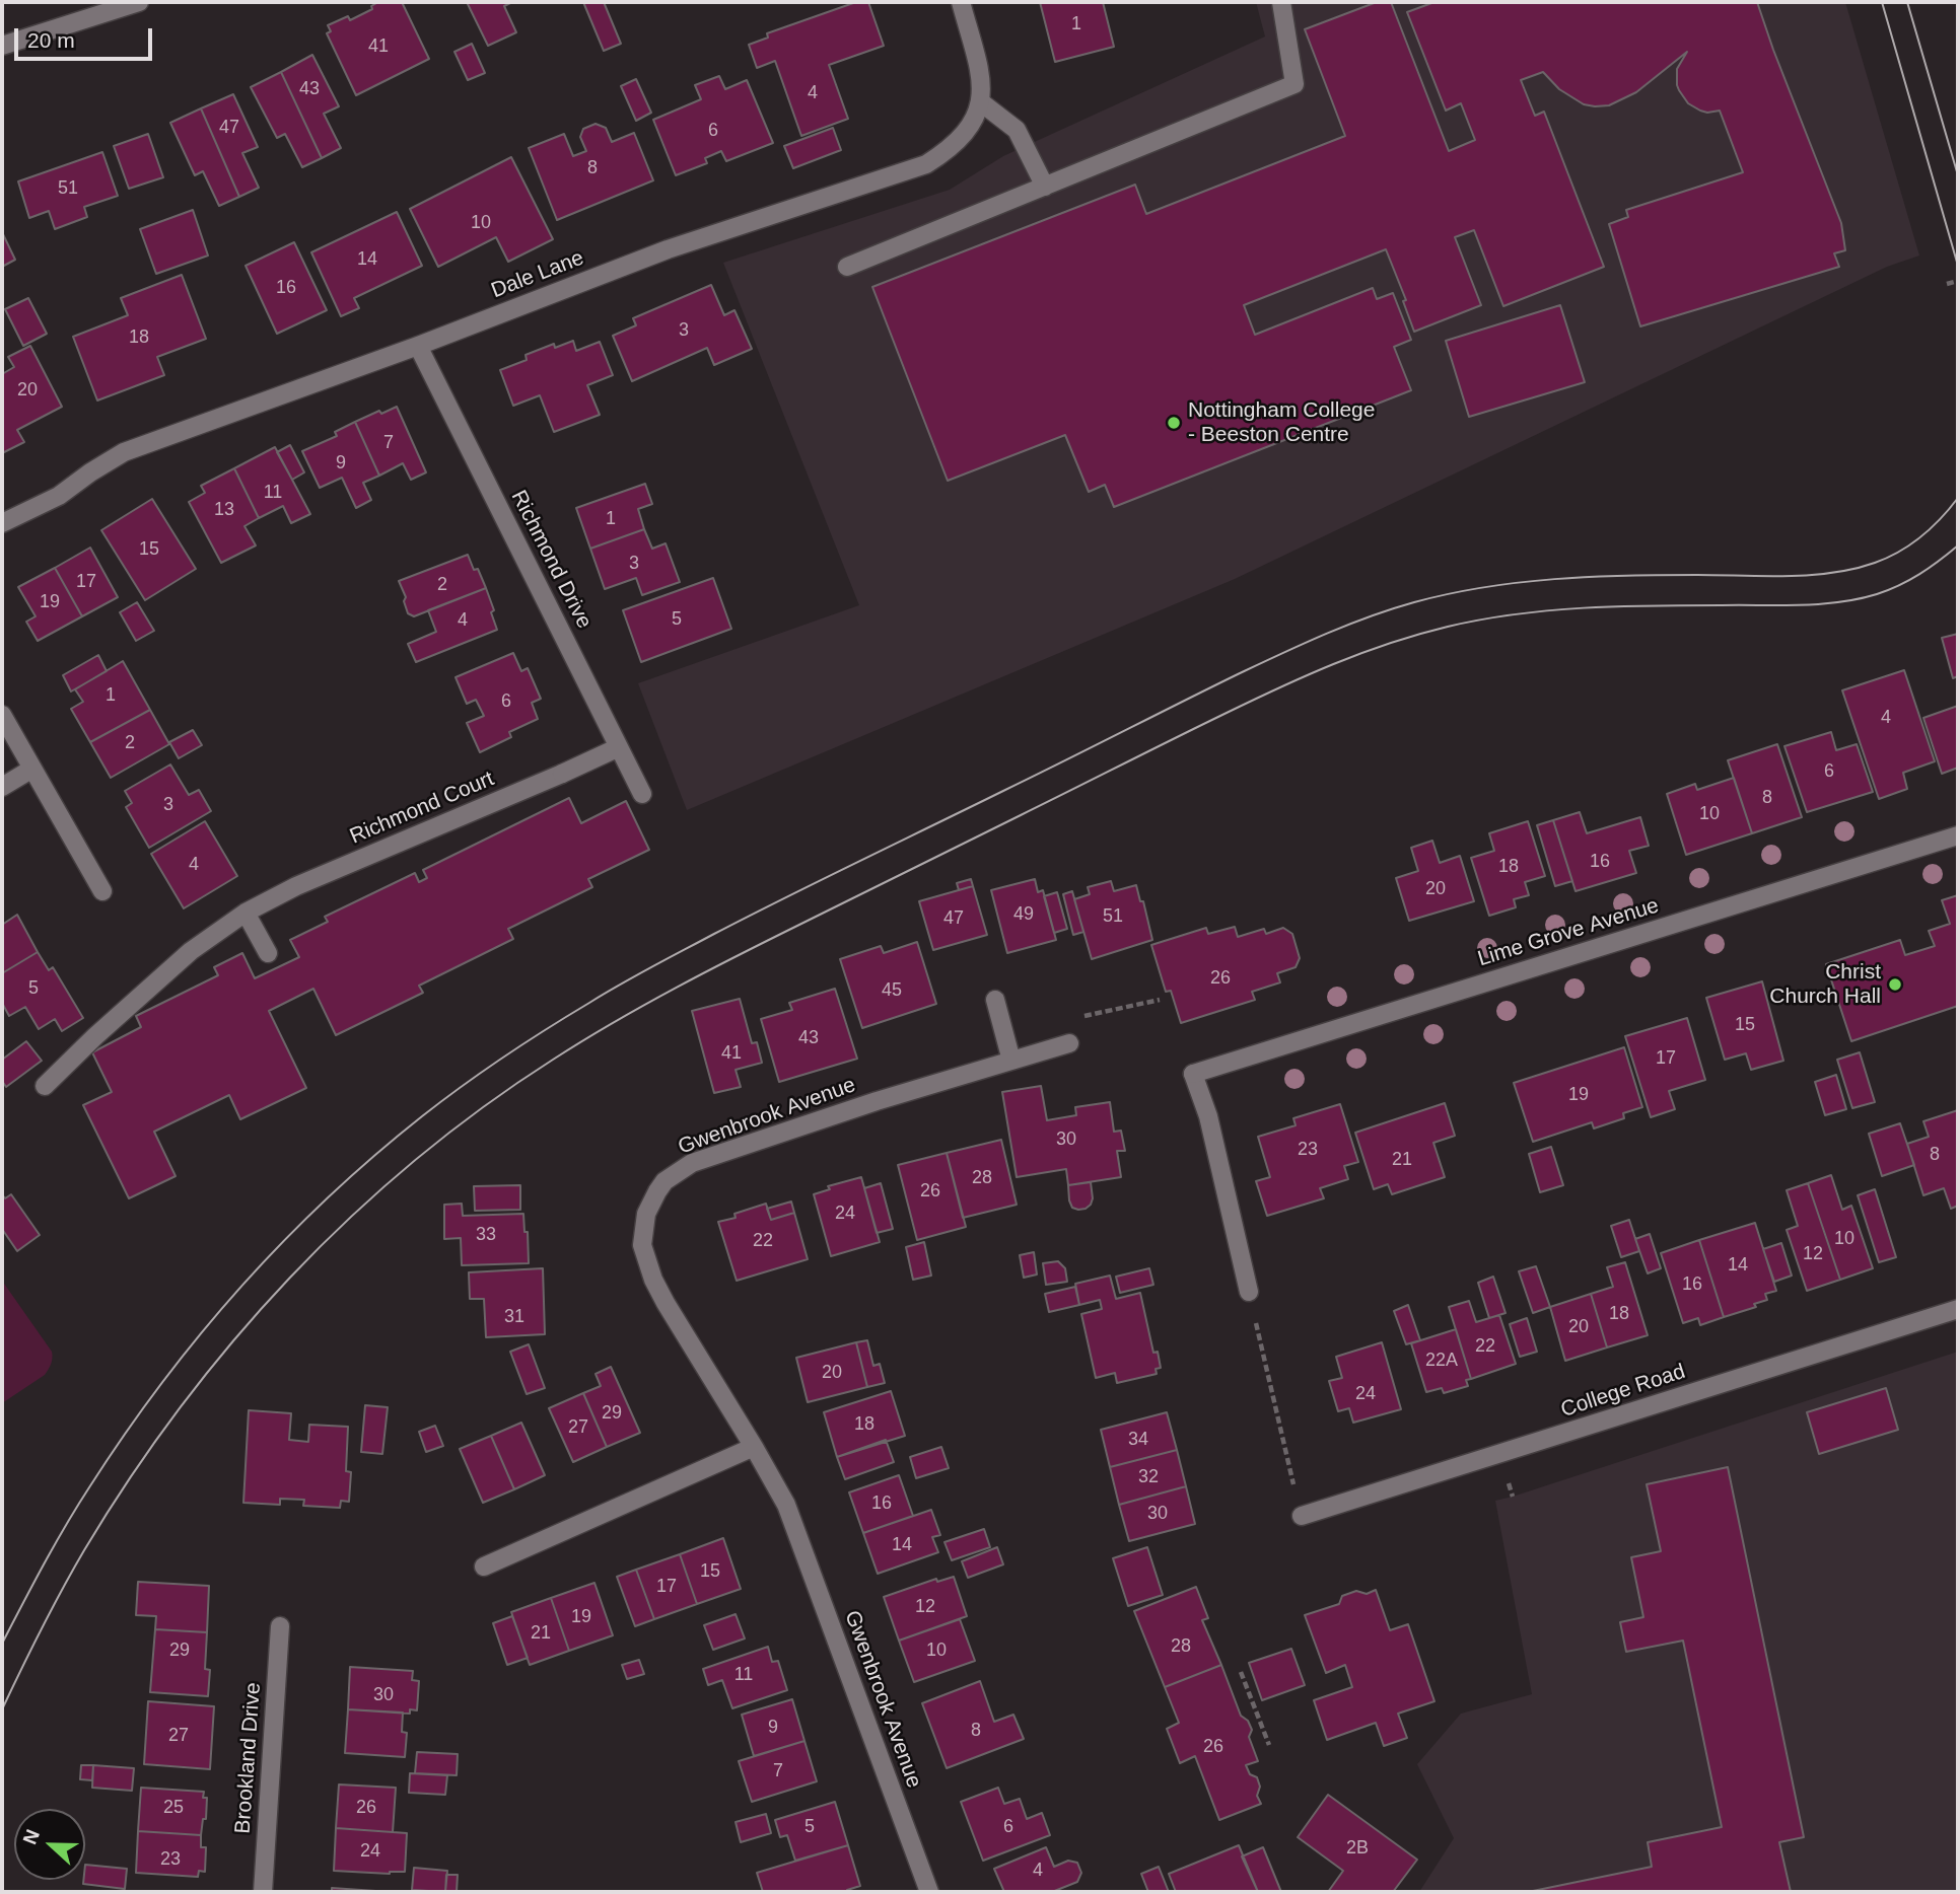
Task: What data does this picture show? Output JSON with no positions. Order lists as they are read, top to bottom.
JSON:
{
  "streets": {
    "street": [
      "Dale Lane",
      "Richmond Drive",
      "Richmond Court",
      "Lime Grove Avenue",
      "Gwenbrook Avenue",
      "College Road",
      "Brookland Drive"
    ]
  },
  "crossings": [
    ["Dale Lane", "Richmond Drive"],
    ["Richmond Drive", "Richmond Court"]
  ],
  "places": ["Nottingham College - Beeston Centre", "Christ Church Hall"],
  "house_numbers": [
    "1",
    "41",
    "43",
    "4",
    "47",
    "6",
    "8",
    "51",
    "10",
    "14",
    "16",
    "3",
    "18",
    "20",
    "7",
    "9",
    "11",
    "13",
    "1",
    "15",
    "3",
    "17",
    "2",
    "19",
    "5",
    "4",
    "1",
    "6",
    "4",
    "2",
    "6",
    "8",
    "3",
    "10",
    "16",
    "4",
    "18",
    "20",
    "49",
    "51",
    "47",
    "26",
    "5",
    "45",
    "15",
    "43",
    "41",
    "17",
    "19",
    "30",
    "23",
    "8",
    "21",
    "28",
    "26",
    "24",
    "33",
    "10",
    "22",
    "12",
    "14",
    "16",
    "18",
    "31",
    "20",
    "22",
    "22A",
    "20",
    "24",
    "29",
    "18",
    "27",
    "34",
    "32",
    "16",
    "30",
    "14",
    "15",
    "17",
    "12",
    "19",
    "21",
    "28",
    "29",
    "10",
    "11",
    "30",
    "9",
    "8",
    "27",
    "26",
    "7",
    "25",
    "26",
    "5",
    "6",
    "2B",
    "24",
    "23",
    "4"
  ],
  "scale_bar": "20 m",
  "north": "left"
}
